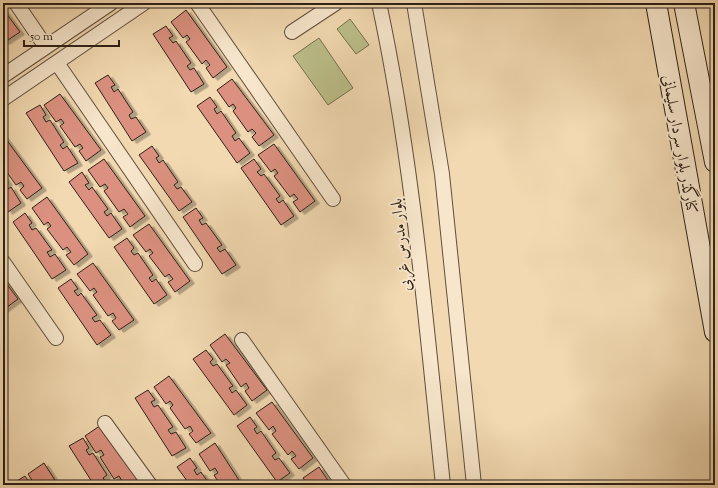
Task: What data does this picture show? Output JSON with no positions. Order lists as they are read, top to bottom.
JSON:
{
  "streets": {
    "street": ["کنارگذر بلوار سردار سلیمانی", "بلوار مدرس غربی"]
  },
  "scale_bar": "50 m"
}
